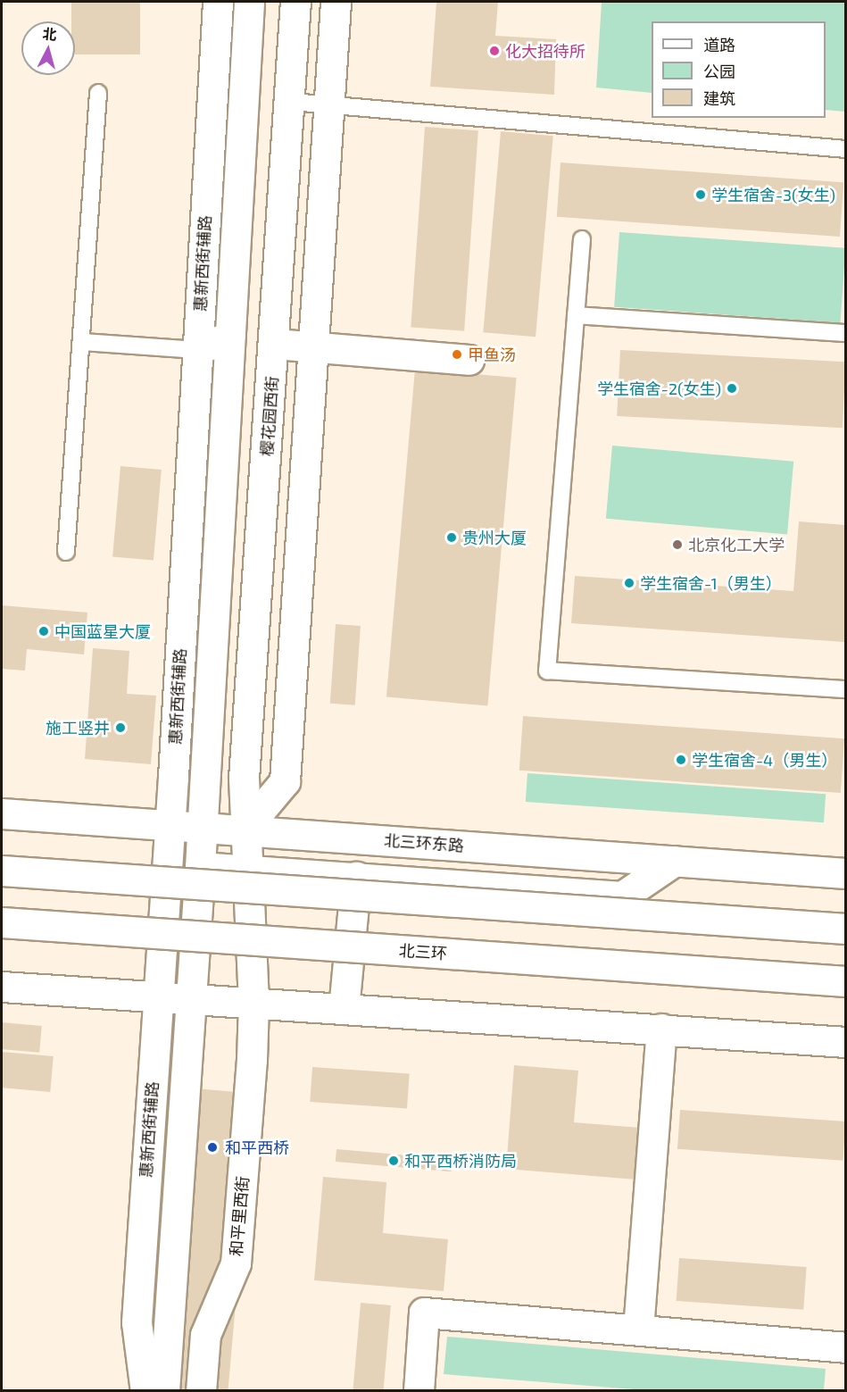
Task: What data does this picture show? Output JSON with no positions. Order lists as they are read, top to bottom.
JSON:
{
  "streets": {
    "main road": [
      "惠新西街辅路",
      "樱花园西街",
      "北三环东路",
      "北三环",
      "和平里西街"
    ]
  },
  "crossings": [
    ["惠新西街辅路", "北三环东路"],
    ["樱花园西街", "北三环东路"],
    ["樱花园西街", "和平里西街"]
  ],
  "places": [
    "化大招待所",
    "学生宿舍-3(女生)",
    "甲鱼汤",
    "学生宿舍-2(女生)",
    "贵州大厦",
    "北京化工大学",
    "学生宿舍-1（男生）",
    "中国蓝星大厦",
    "施工竖井",
    "学生宿舍-4（男生）",
    "和平西桥",
    "和平西桥消防局"
  ],
  "legend": ["道路", "公园", "建筑"],
  "north": "top"
}
